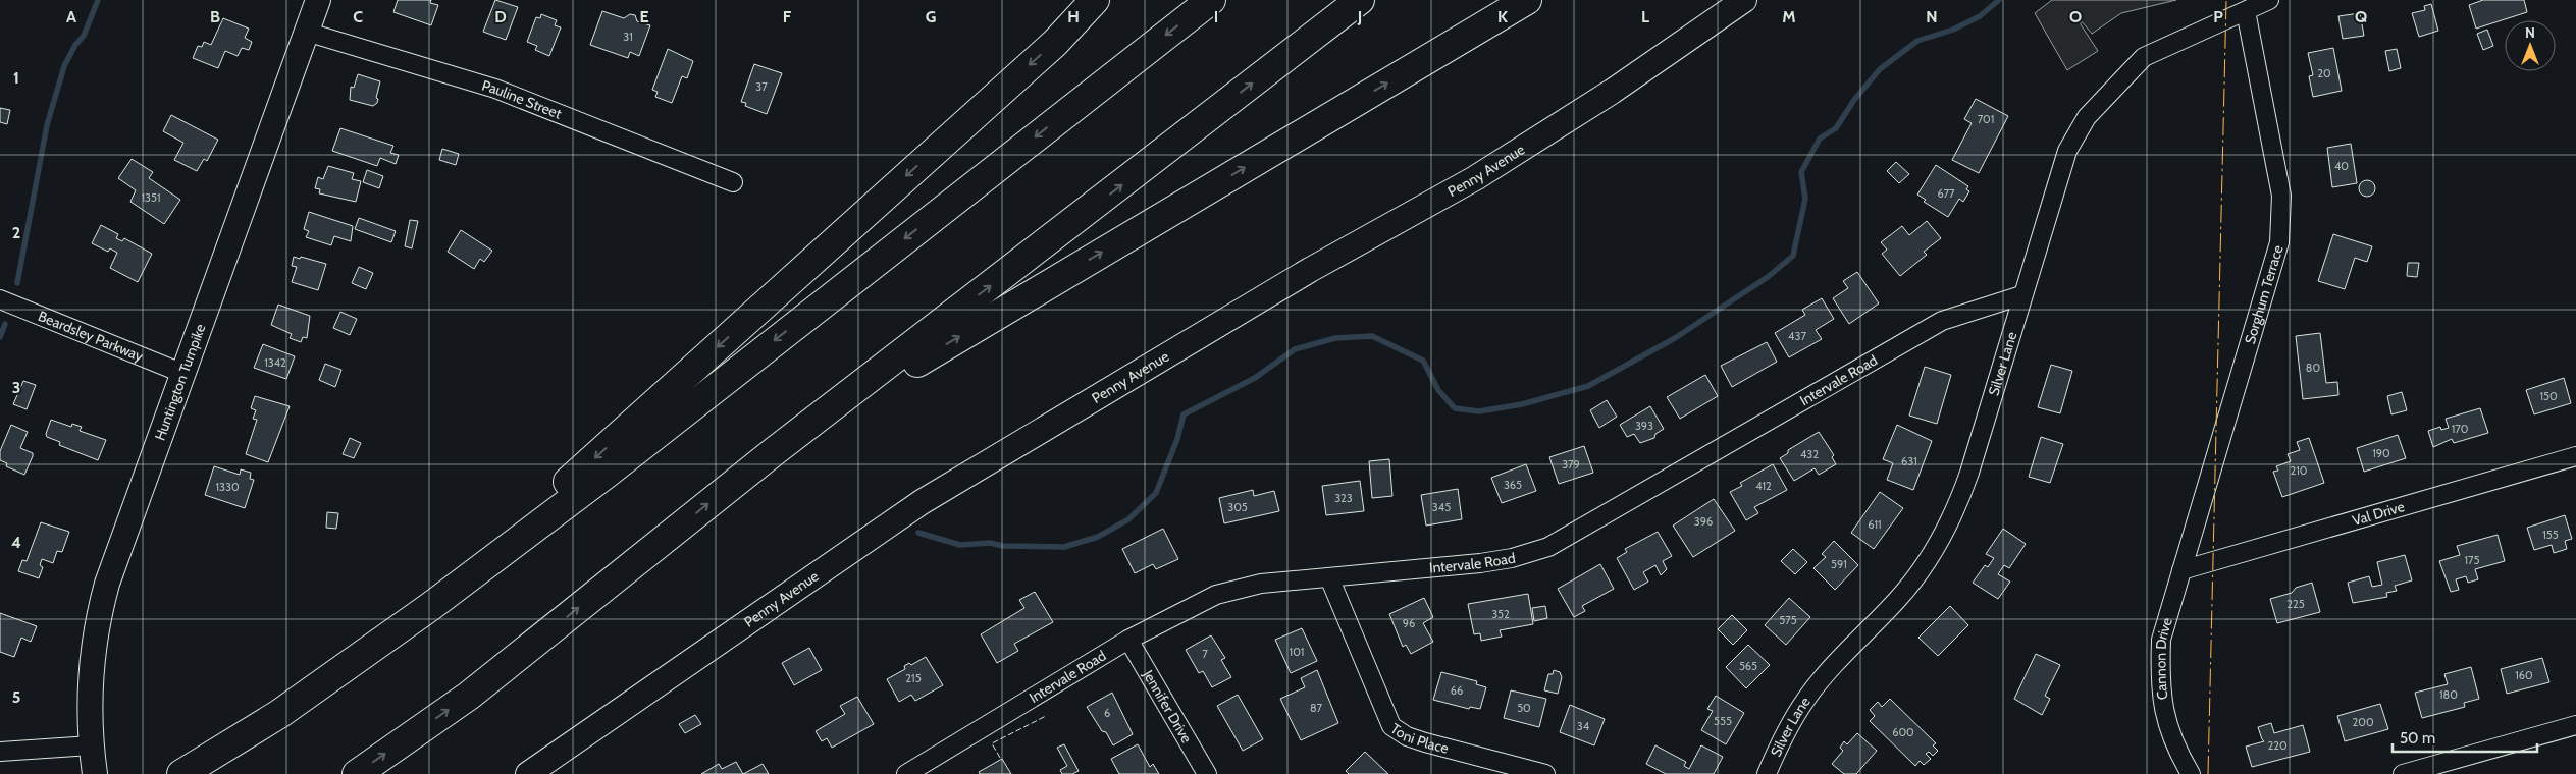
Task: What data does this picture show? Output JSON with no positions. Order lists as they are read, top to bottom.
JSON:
{
  "streets": {
    "main road": ["Penny Avenue", "Huntington Turnpike"],
    "street": [
      "Pauline Street",
      "Sorghum Terrace",
      "Beardsley Parkway",
      "Silver Lane",
      "Intervale Road",
      "Val Drive",
      "Cannon Drive",
      "Jennifer Drive",
      "Toni Place"
    ]
  },
  "crossings": [
    ["Pauline Street", "Huntington Turnpike"],
    ["Sorghum Terrace", "Silver Lane"],
    ["Sorghum Terrace", "Val Drive"],
    ["Sorghum Terrace", "Cannon Drive"],
    ["Beardsley Parkway", "Huntington Turnpike"],
    ["Silver Lane", "Intervale Road"],
    ["Intervale Road", "Jennifer Drive"],
    ["Intervale Road", "Toni Place"],
    ["Val Drive", "Cannon Drive"]
  ],
  "house_numbers": [
    "31",
    "20",
    "37",
    "701",
    "40",
    "677",
    "1351",
    "437",
    "1342",
    "80",
    "150",
    "393",
    "170",
    "190",
    "432",
    "631",
    "379",
    "210",
    "365",
    "412",
    "1330",
    "323",
    "305",
    "345",
    "396",
    "611",
    "155",
    "175",
    "591",
    "225",
    "352",
    "575",
    "96",
    "101",
    "7",
    "565",
    "160",
    "215",
    "66",
    "180",
    "87",
    "50",
    "6",
    "555",
    "200",
    "34",
    "600",
    "220"
  ],
  "scale_bar": "50 m",
  "north": "top",
  "grid": {
    "columns": [
      "A",
      "B",
      "C",
      "D",
      "E",
      "F",
      "G",
      "H",
      "I",
      "J",
      "K",
      "L",
      "M",
      "N",
      "O",
      "P",
      "Q"
    ],
    "rows": [
      "1",
      "2",
      "3",
      "4",
      "5"
    ]
  }
}
